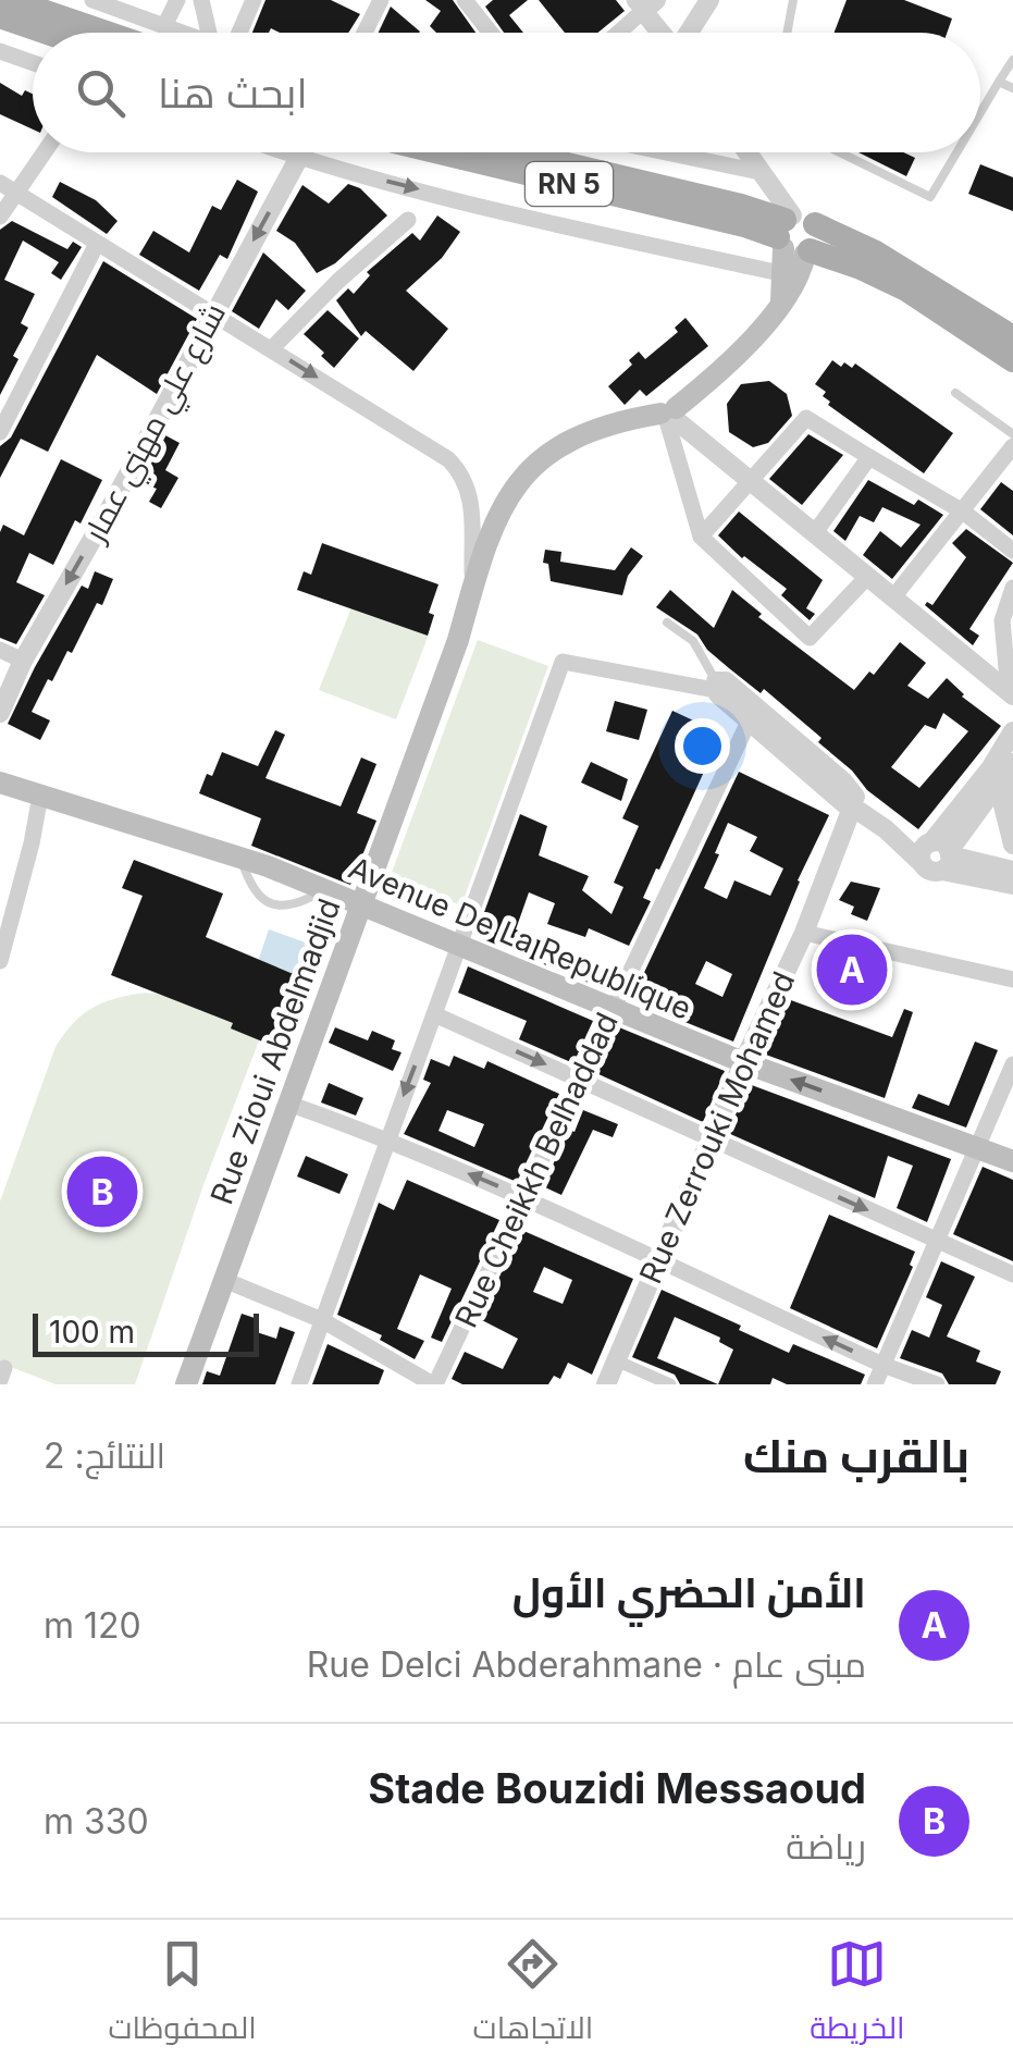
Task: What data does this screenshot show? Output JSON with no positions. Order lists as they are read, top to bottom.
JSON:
{
  "streets": {
    "main road": ["RN 5", "Avenue De La Republique", "Rue Zioui Abdelmadjid"],
    "street": ["شارع علي مهني عمار", "Rue Zerrouki Mohamed", "Rue Cheikkh Belhaddad"]
  },
  "crossings": [
    ["Avenue De La Republique", "Rue Zioui Abdelmadjid"],
    ["Avenue De La Republique", "Rue Zerrouki Mohamed"],
    ["Avenue De La Republique", "Rue Cheikkh Belhaddad"]
  ],
  "scale_bar": "100 m",
  "page": {
    "search": "ابحث هنا",
    "pins": ["A", "B"],
    "scale": "100 m",
    "heading": ["بالقرب منك", "النتائج: 2"],
    "list": [
      {
        "mark": "A",
        "name": "الأمن الحضري الأول",
        "note": "مبنى عام · Rue Delci Abderahmane",
        "value": "120 m"
      },
      {
        "mark": "B",
        "name": "Stade Bouzidi Messaoud",
        "note": "رياضة",
        "value": "330 m"
      }
    ],
    "nav": ["الخريطة", "الاتجاهات", "المحفوظات"]
  }
}
